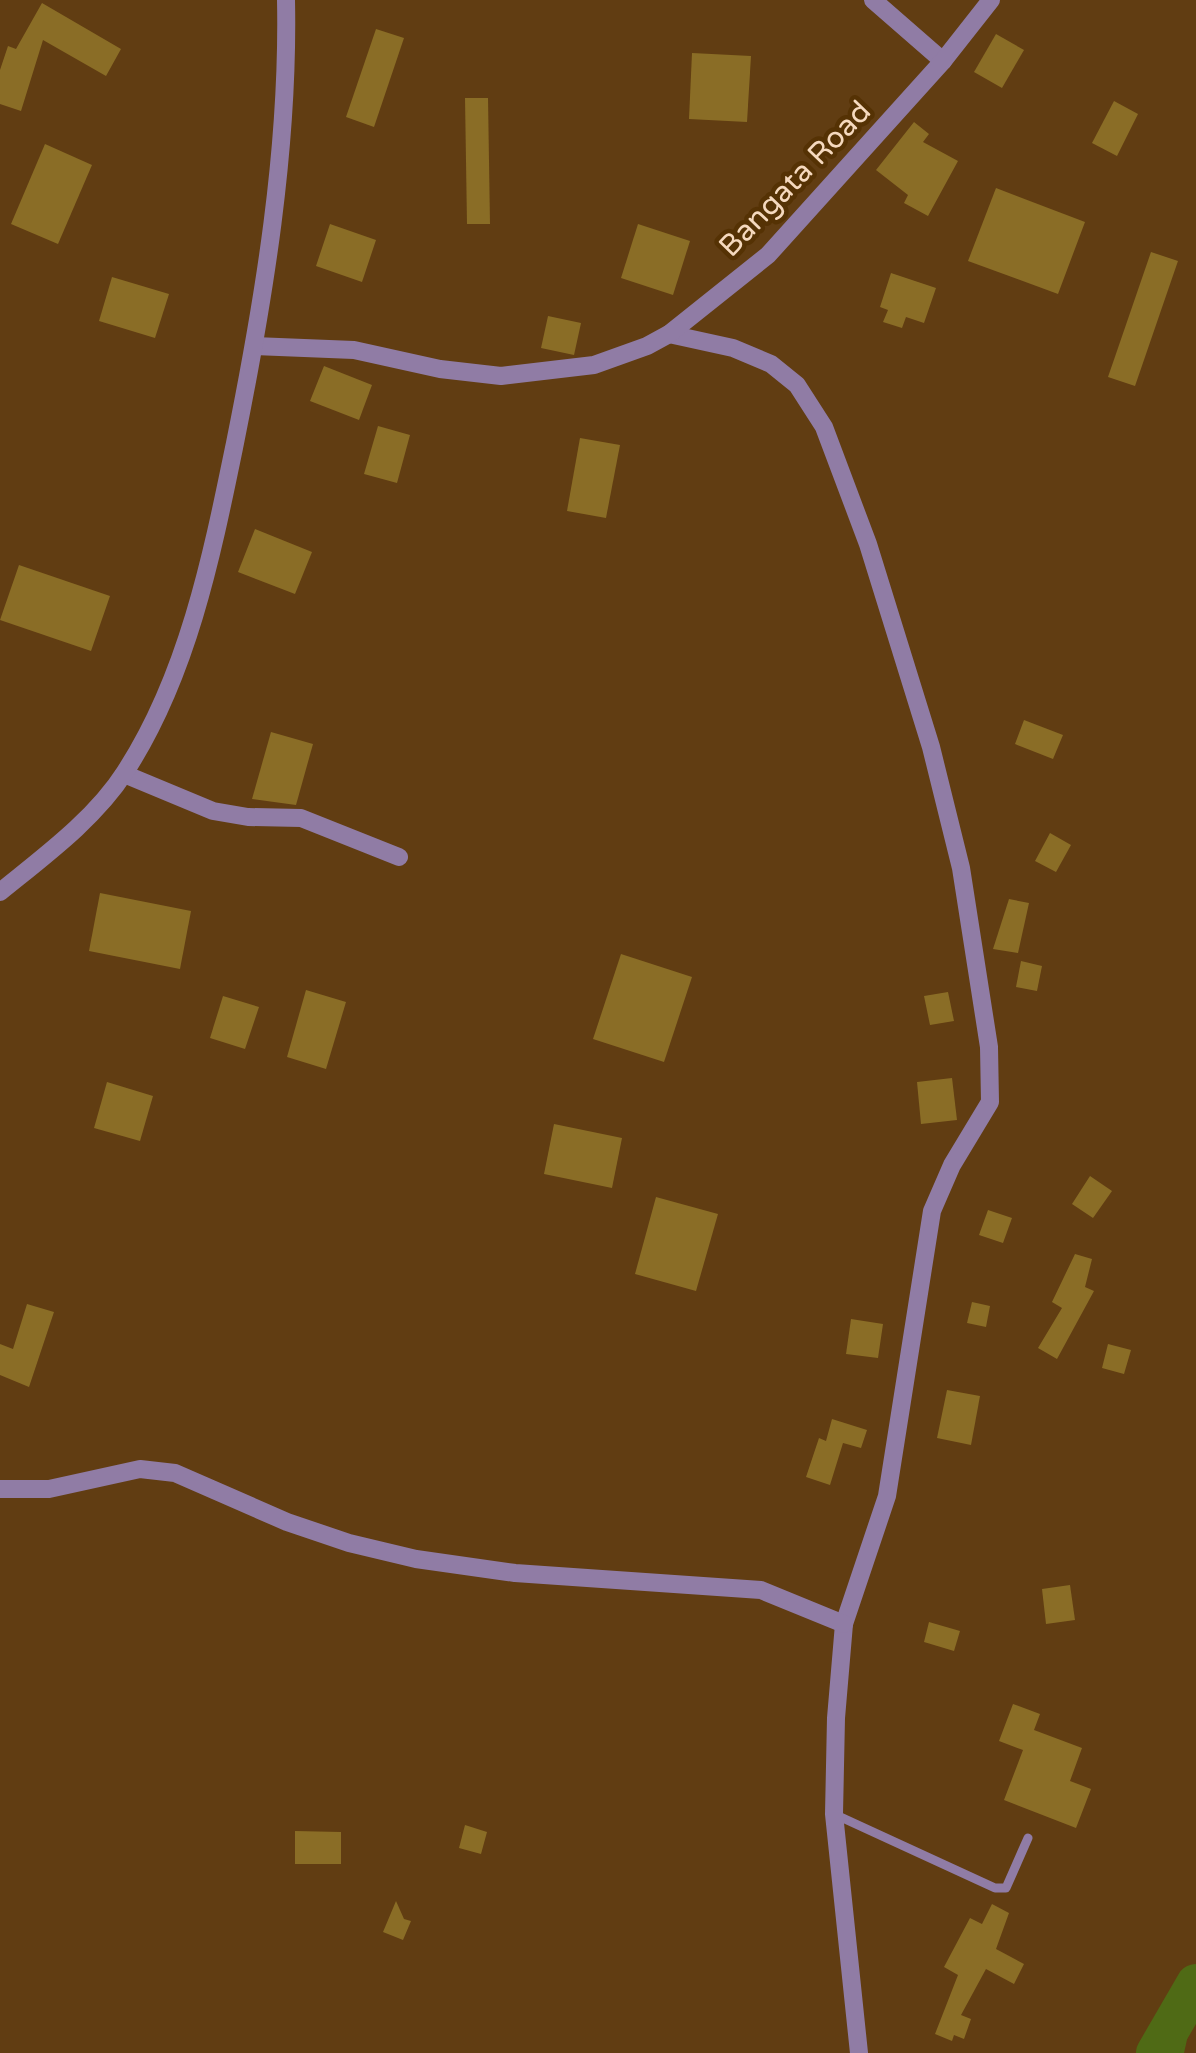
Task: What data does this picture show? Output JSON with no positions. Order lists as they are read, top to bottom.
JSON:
{
  "streets": {
    "street": ["Bangata Road"]
  }
}
